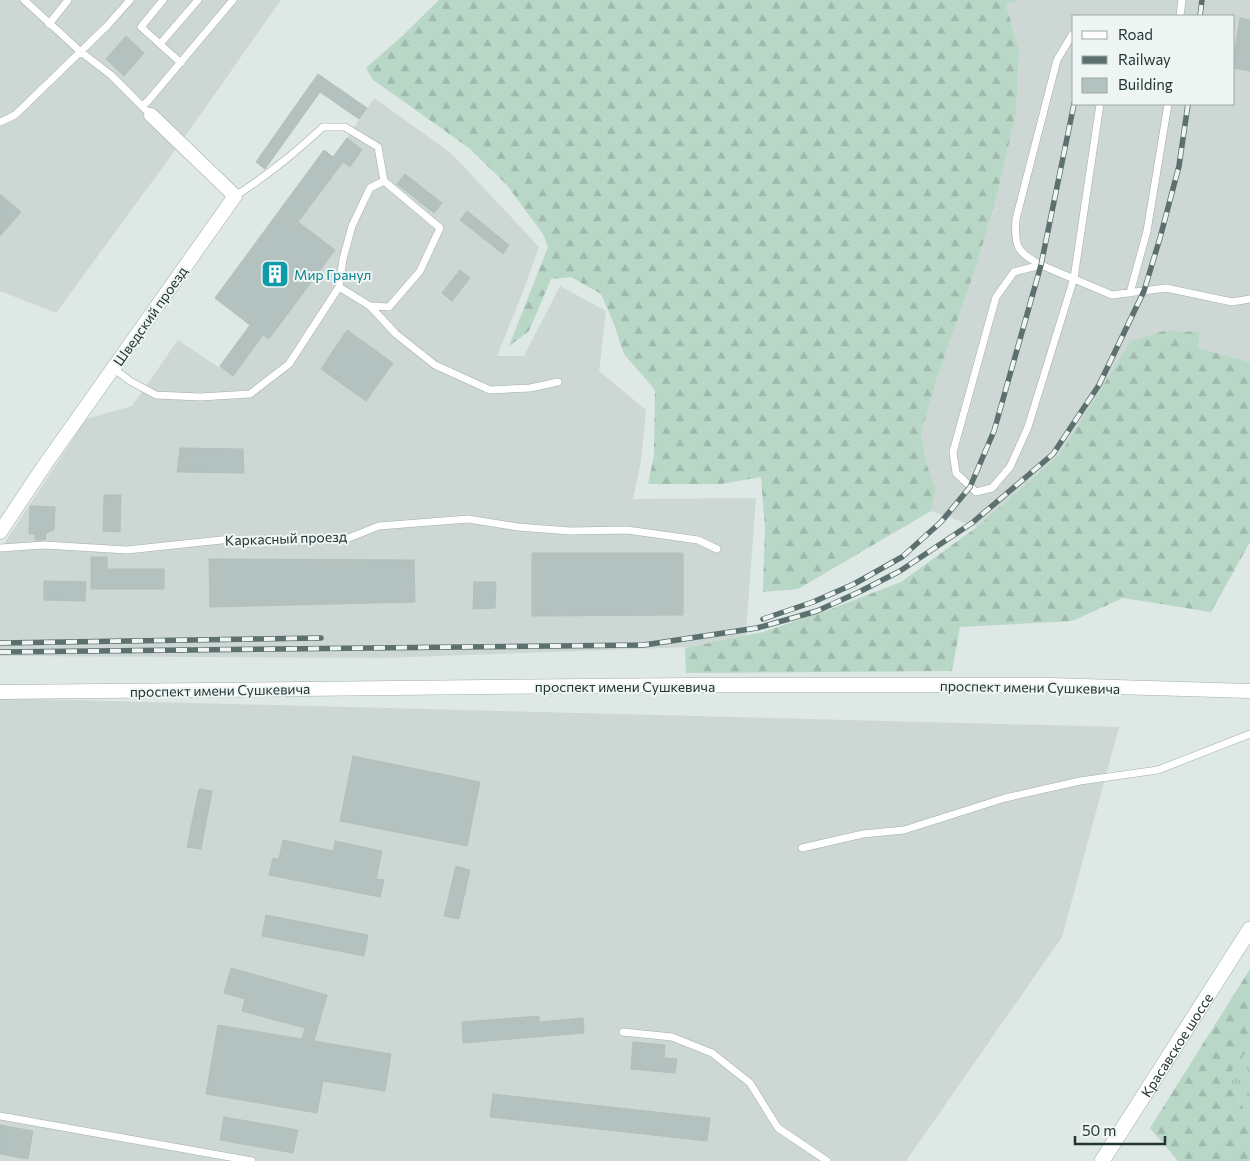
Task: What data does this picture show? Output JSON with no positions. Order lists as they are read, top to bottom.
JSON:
{
  "streets": {
    "street": ["Шведский проезд", "проспект имени Сушкевича", "Красавское шоссе"],
    "lane": ["Каркасный проезд"]
  },
  "places": {
    "building": ["Мир Гранул"]
  },
  "legend": ["Road", "Railway", "Building"],
  "scale_bar": "50 m"
}
